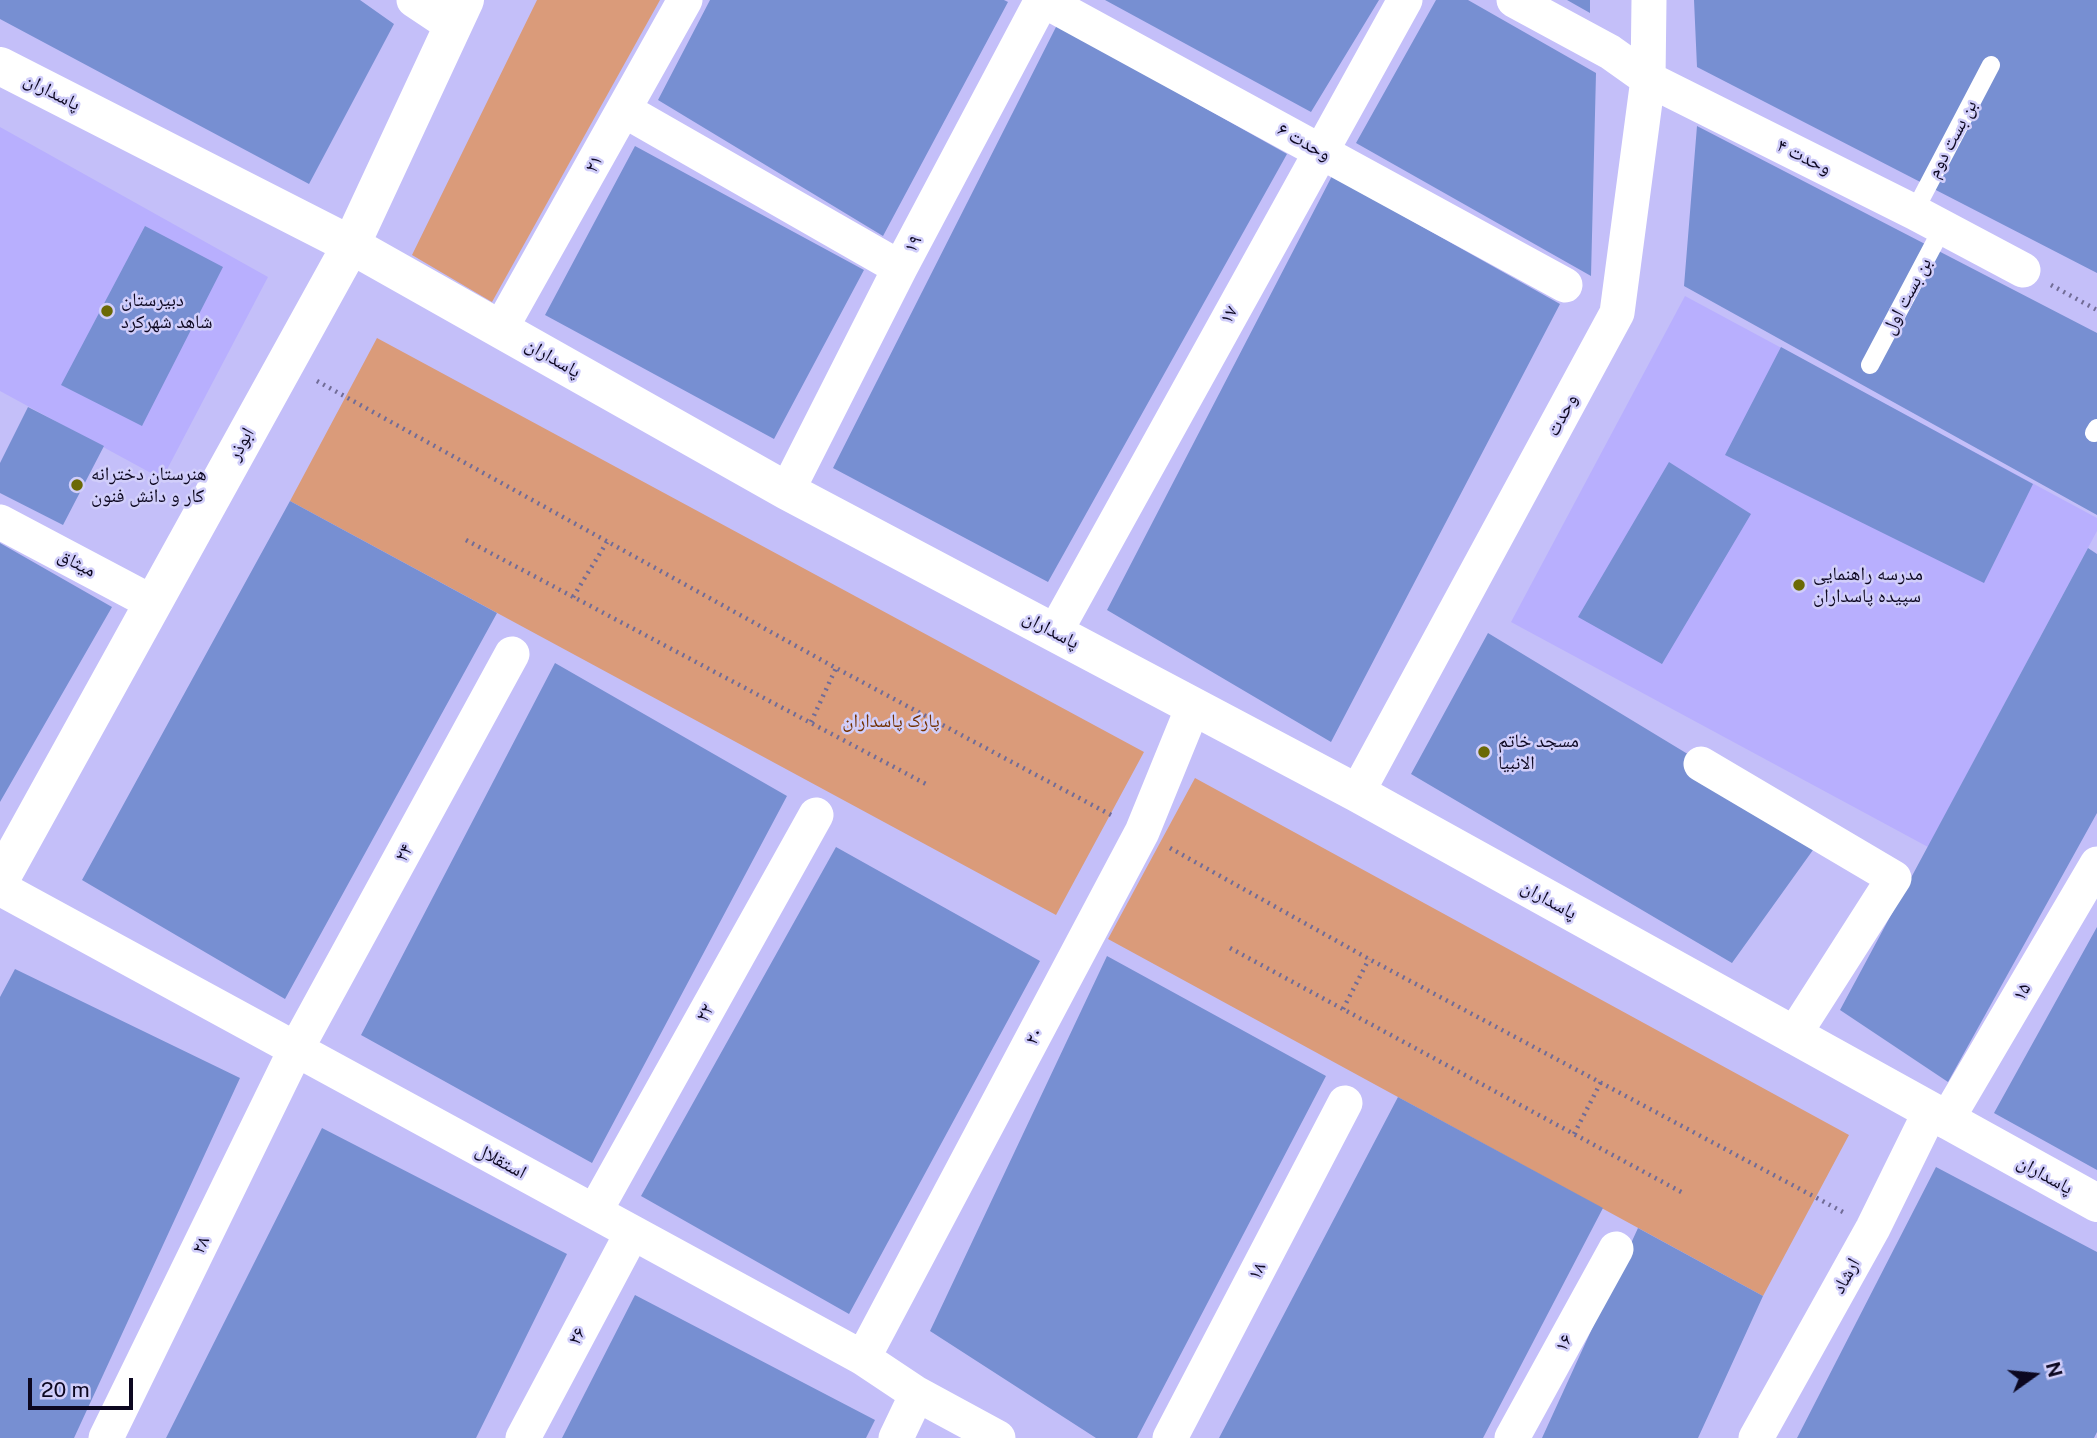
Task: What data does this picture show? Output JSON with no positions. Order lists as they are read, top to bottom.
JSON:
{
  "streets": {
    "street": [
      "پاسداران",
      "وحدت ۶",
      "وحدت ۴",
      "۲۱",
      "۱۹",
      "۱۷",
      "وحدت",
      "ابوذر",
      "میثاق",
      "۲۴",
      "۱۵",
      "۲۲",
      "۲۰",
      "استقلال",
      "۲۸",
      "۱۸",
      "ارشاد",
      "۲۶",
      "۱۶"
    ],
    "lane": ["بن بست دوم", "بن بست اول"]
  },
  "crossings": [
    ["پاسداران", "۲۱"],
    ["پاسداران", "۱۹"],
    ["پاسداران", "۱۷"],
    ["پاسداران", "وحدت"],
    ["پاسداران", "ابوذر"],
    ["پاسداران", "۱۵"],
    ["پاسداران", "۲۰"],
    ["پاسداران", "ارشاد"],
    ["بن بست دوم", "وحدت ۴"],
    ["بن بست دوم", "بن بست اول"],
    ["وحدت ۶", "۱۹"],
    ["وحدت ۶", "۱۷"],
    ["وحدت ۴", "بن بست اول"],
    ["وحدت ۴", "وحدت"],
    ["ابوذر", "میثاق"],
    ["۲۴", "استقلال"],
    ["۲۴", "۲۸"],
    ["۱۵", "ارشاد"],
    ["۲۲", "استقلال"],
    ["۲۰", "استقلال"],
    ["استقلال", "۲۸"],
    ["استقلال", "۲۶"]
  ],
  "parks": ["پارک پاسداران"],
  "places": [
    "دبیرستان‌ شاهد شهرکرد",
    "هنرستان دخترانه کار و دانش فنون",
    "مدرسه راهنمایی سپیده پاسداران",
    "مسجد خاتم الانبیا"
  ],
  "scale_bar": "20 m",
  "north": "right"
}
